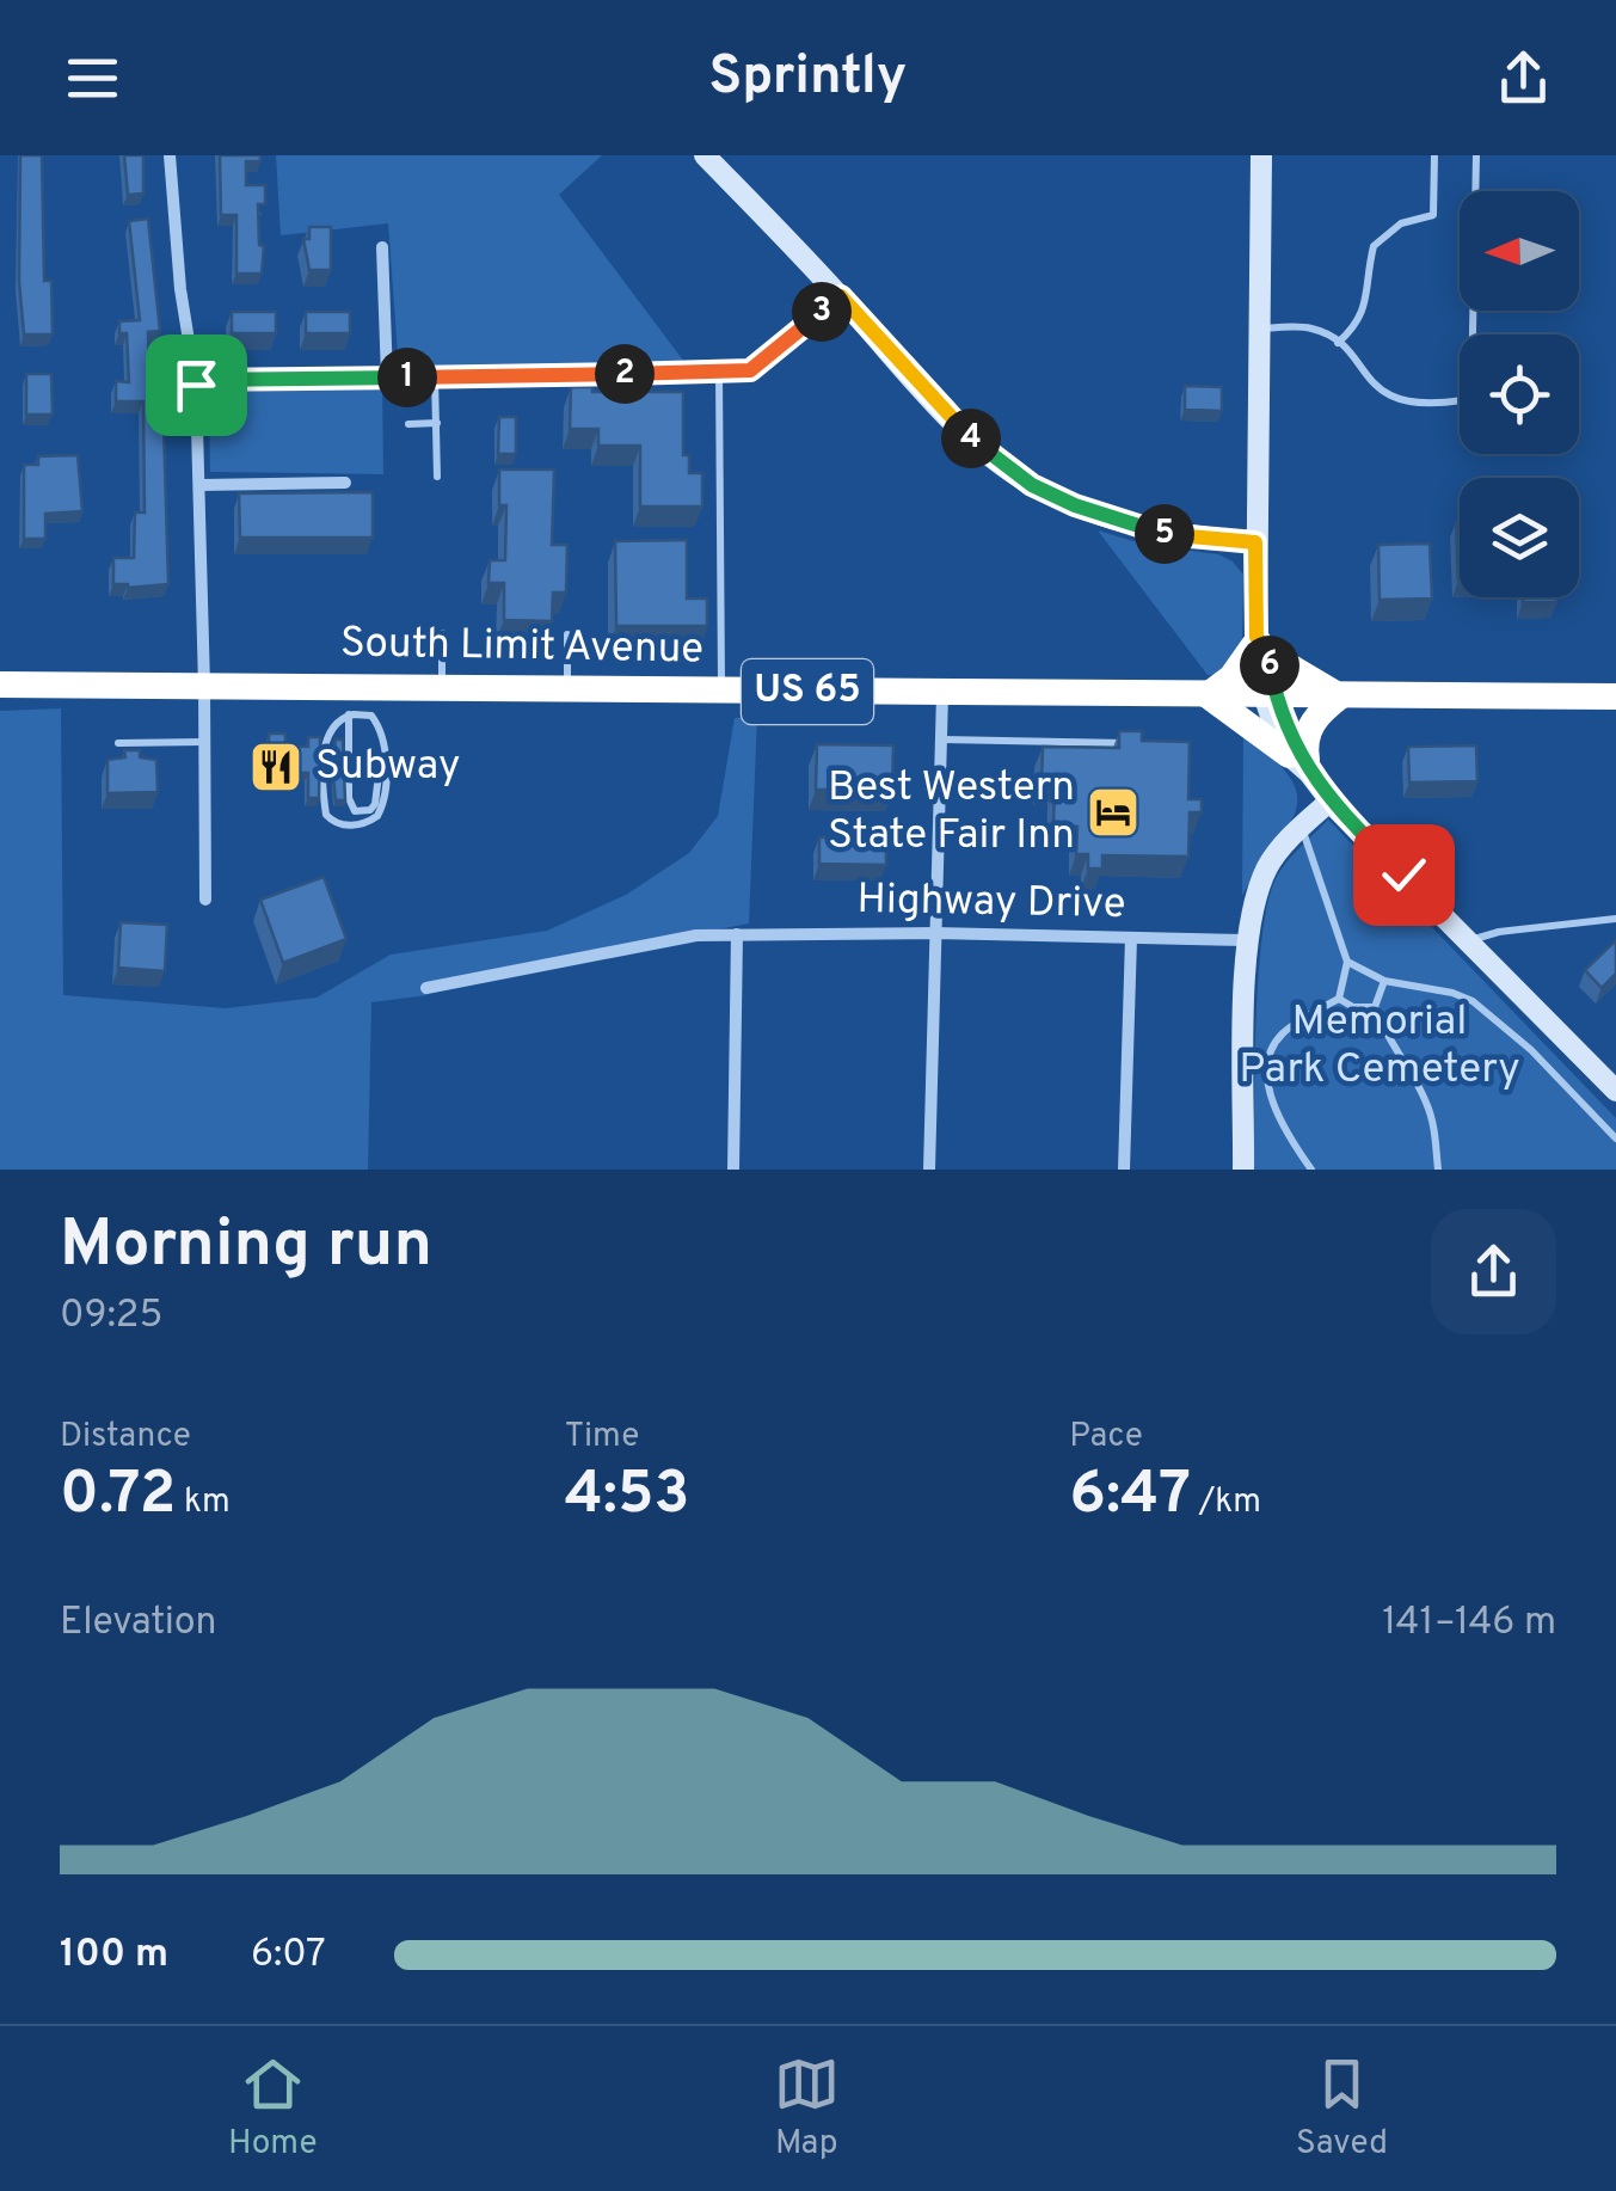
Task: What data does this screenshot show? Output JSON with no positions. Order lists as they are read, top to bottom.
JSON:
{
  "streets": {
    "highway": ["South Limit Avenue", "US 65"],
    "street": ["Highway Drive"]
  },
  "parks": ["Memorial Park Cemetery"],
  "places": {
    "restaurant": ["Subway"],
    "hotel": ["Best Western State Fair Inn"]
  },
  "north": "left",
  "page": {
    "header": "Sprintly",
    "pins": [
      "3",
      "2",
      "1",
      "4",
      "5",
      "6"
    ],
    "heading": ["Morning run", "09:25"],
    "stats": [
      ["Distance", "0.72 km"],
      ["Time", "4:53"],
      ["Pace", "6:47 /km"]
    ],
    "chart": ["Elevation", "141–146 m"],
    "list": [
      {
        "name": "100 m",
        "note": "6:07"
      }
    ],
    "tabs": ["Home", "Map", "Saved"]
  }
}
